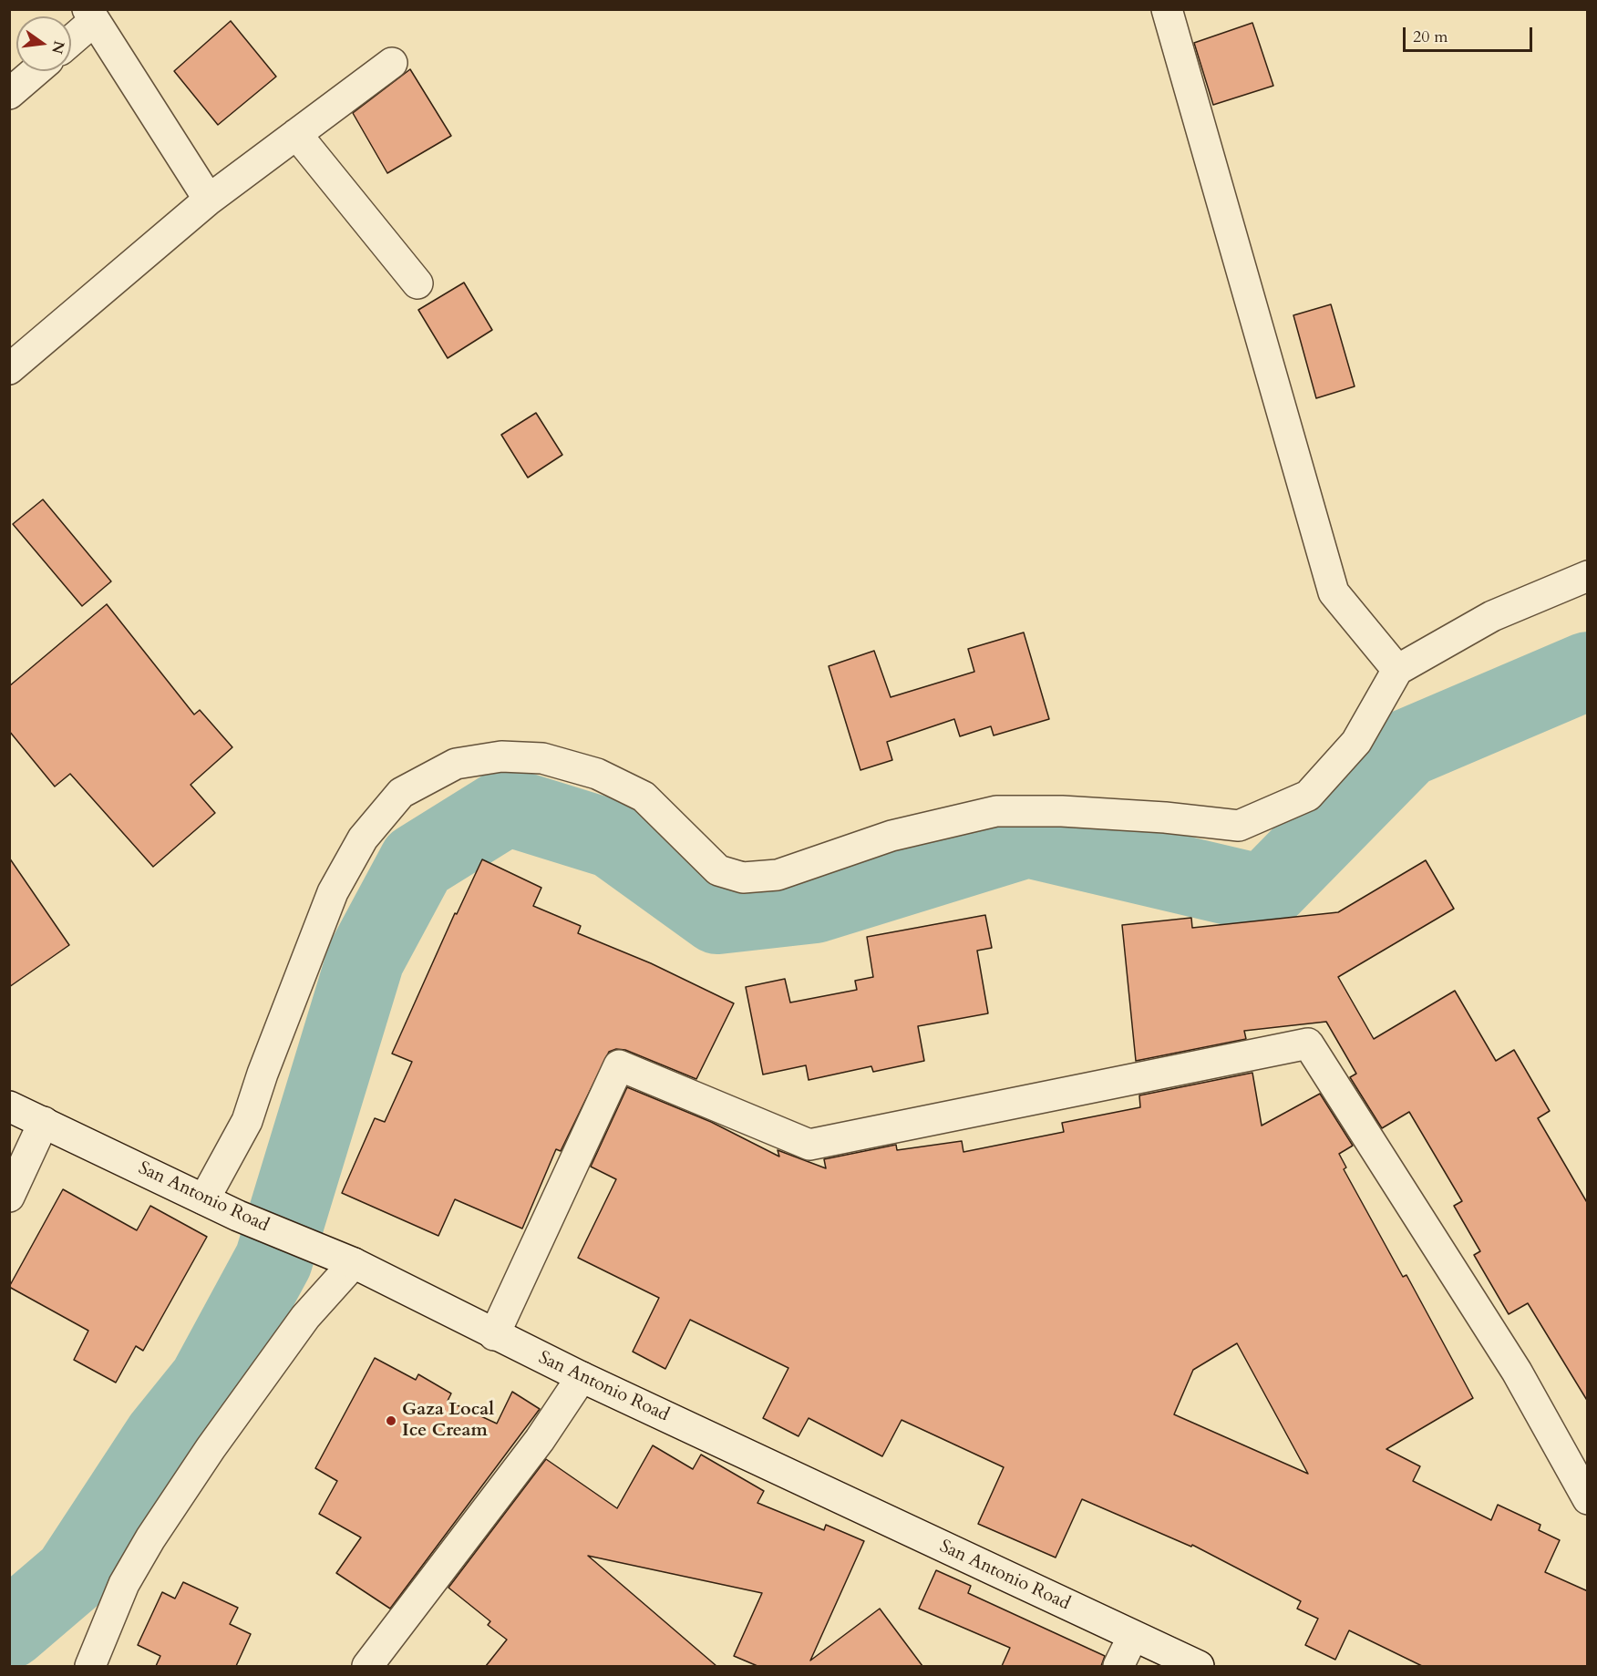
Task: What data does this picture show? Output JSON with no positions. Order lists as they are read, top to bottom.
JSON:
{
  "streets": {
    "street": ["San Antonio Road"]
  },
  "places": ["Gaza Local Ice Cream"],
  "scale_bar": "20 m",
  "north": "right"
}
